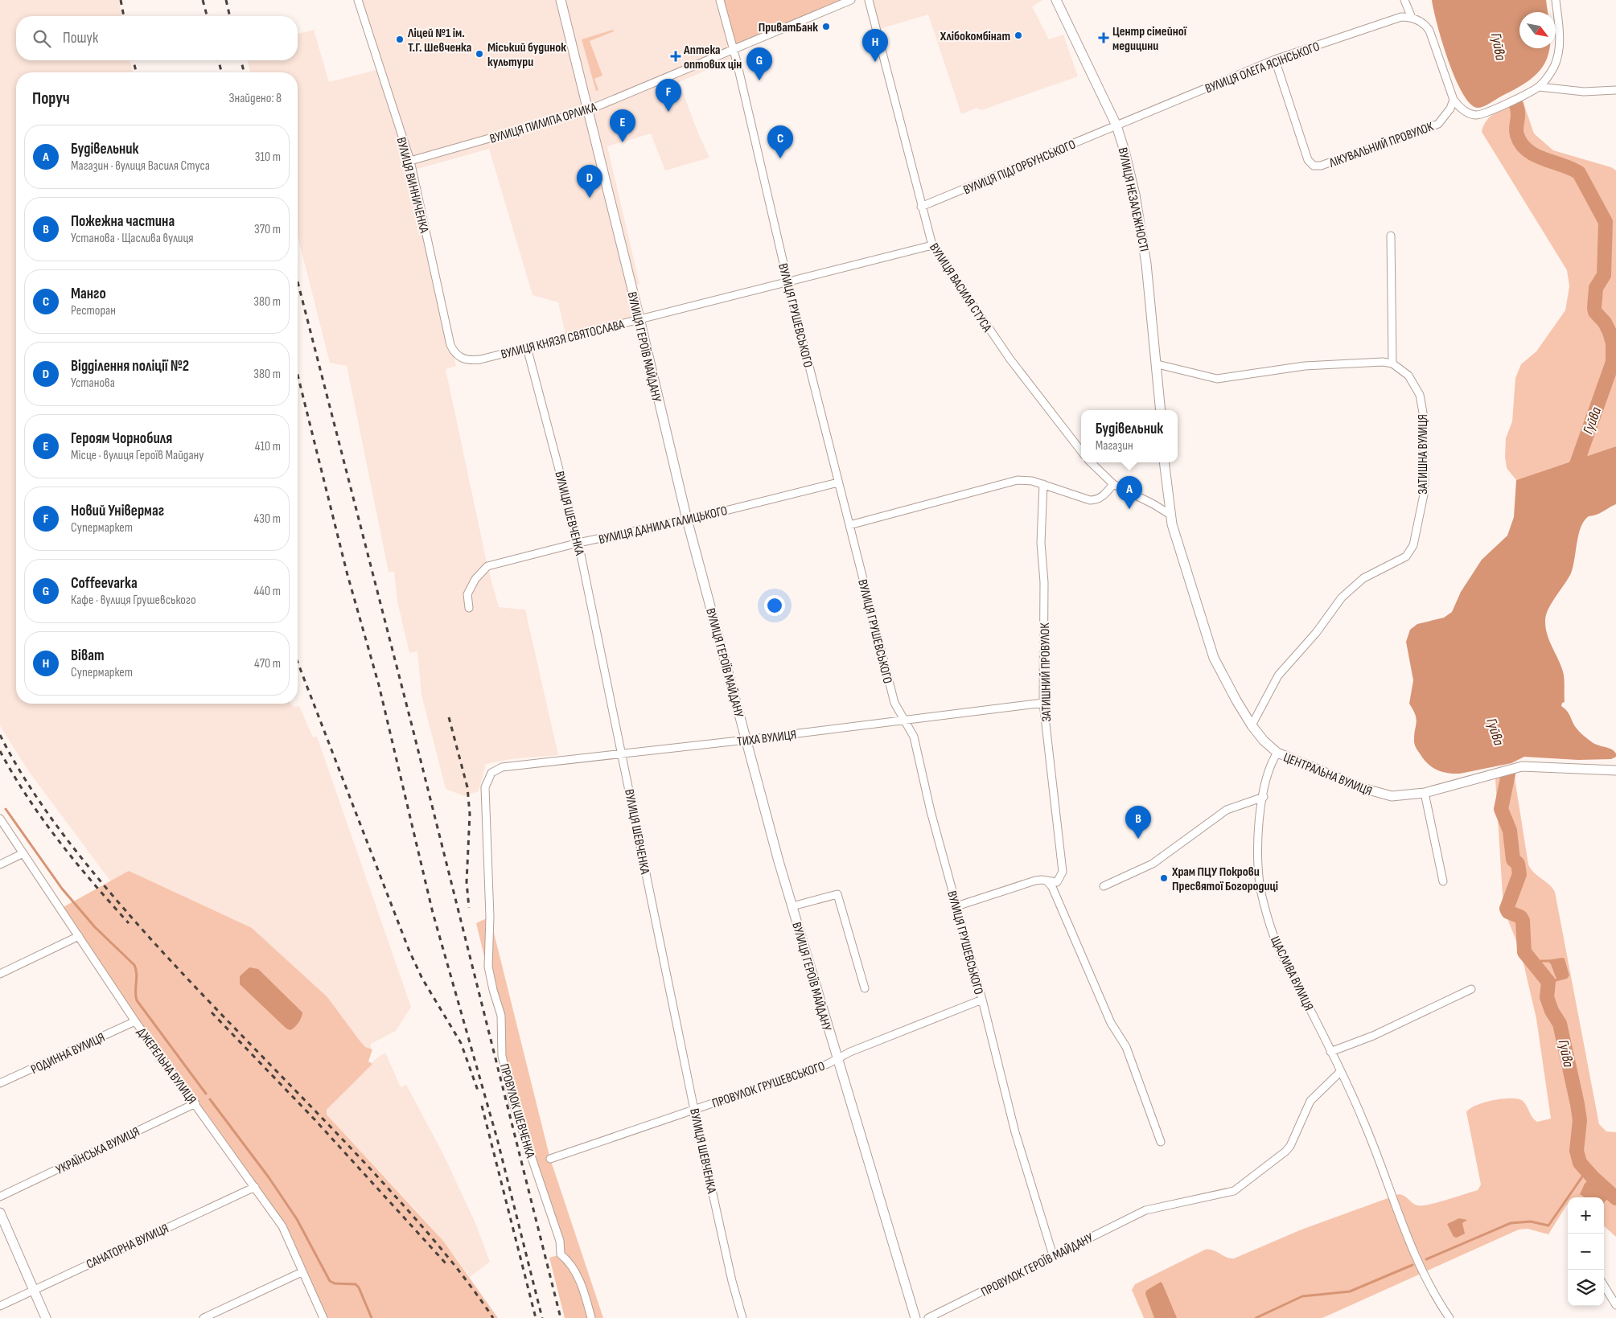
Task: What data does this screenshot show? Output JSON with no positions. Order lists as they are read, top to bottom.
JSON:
{
  "streets": {
    "street": [
      "ВУЛИЦЯ ОЛЕГА ЯСІНСЬКОГО",
      "ВУЛИЦЯ ПИЛИПА ОРЛИКА",
      "ЛІКУВАЛЬНИЙ ПРОВУЛОК",
      "ВУЛИЦЯ ПІДГОРБУНСЬКОГО",
      "ВУЛИЦЯ ВИННИЧЕНКА",
      "ВУЛИЦЯ НЕЗАЛЕЖНОСТІ",
      "ВУЛИЦЯ ВАСИЛЯ СТУСА",
      "ВУЛИЦЯ ГРУШЕВСЬКОГО",
      "ВУЛИЦЯ КНЯЗЯ СВЯТОСЛАВА",
      "ВУЛИЦЯ ГЕРОЇВ МАЙДАНУ",
      "ЗАТИШНА ВУЛИЦЯ",
      "ВУЛИЦЯ ШЕВЧЕНКА",
      "ВУЛИЦЯ ДАНИЛА ГАЛИЦЬКОГО",
      "ЗАТИШНИЙ ПРОВУЛОК",
      "ТИХА ВУЛИЦЯ",
      "ЦЕНТРАЛЬНА ВУЛИЦЯ",
      "ЩАСЛИВА ВУЛИЦЯ",
      "РОДИННА ВУЛИЦЯ",
      "ДЖЕРЕЛЬНА ВУЛИЦЯ",
      "ПРОВУЛОК ГРУШЕВСЬКОГО",
      "ПРОВУЛОК ШЕВЧЕНКА",
      "УКРАЇНСЬКА ВУЛИЦЯ",
      "САНАТОРНА ВУЛИЦЯ",
      "ПРОВУЛОК ГЕРОЇВ МАЙДАНУ"
    ]
  },
  "crossings": [
    ["ВУЛИЦЯ ОЛЕГА ЯСІНСЬКОГО", "ЛІКУВАЛЬНИЙ ПРОВУЛОК"],
    ["ВУЛИЦЯ ОЛЕГА ЯСІНСЬКОГО", "ВУЛИЦЯ ПІДГОРБУНСЬКОГО"],
    ["ВУЛИЦЯ ОЛЕГА ЯСІНСЬКОГО", "ВУЛИЦЯ НЕЗАЛЕЖНОСТІ"],
    ["ВУЛИЦЯ ПИЛИПА ОРЛИКА", "ВУЛИЦЯ ВИННИЧЕНКА"],
    ["ВУЛИЦЯ ПИЛИПА ОРЛИКА", "ВУЛИЦЯ ГРУШЕВСЬКОГО"],
    ["ВУЛИЦЯ ПИЛИПА ОРЛИКА", "ВУЛИЦЯ ГЕРОЇВ МАЙДАНУ"],
    ["ВУЛИЦЯ ПІДГОРБУНСЬКОГО", "ВУЛИЦЯ НЕЗАЛЕЖНОСТІ"],
    ["ВУЛИЦЯ ПІДГОРБУНСЬКОГО", "ВУЛИЦЯ ВАСИЛЯ СТУСА"],
    ["ВУЛИЦЯ ВИННИЧЕНКА", "ВУЛИЦЯ КНЯЗЯ СВЯТОСЛАВА"],
    ["ВУЛИЦЯ ВАСИЛЯ СТУСА", "ВУЛИЦЯ КНЯЗЯ СВЯТОСЛАВА"],
    ["ВУЛИЦЯ ГРУШЕВСЬКОГО", "ВУЛИЦЯ КНЯЗЯ СВЯТОСЛАВА"],
    ["ВУЛИЦЯ ГРУШЕВСЬКОГО", "ВУЛИЦЯ ДАНИЛА ГАЛИЦЬКОГО"],
    ["ВУЛИЦЯ ГРУШЕВСЬКОГО", "ТИХА ВУЛИЦЯ"],
    ["ВУЛИЦЯ ГРУШЕВСЬКОГО", "ПРОВУЛОК ГРУШЕВСЬКОГО"],
    ["ВУЛИЦЯ ГРУШЕВСЬКОГО", "ПРОВУЛОК ГЕРОЇВ МАЙДАНУ"],
    ["ВУЛИЦЯ КНЯЗЯ СВЯТОСЛАВА", "ВУЛИЦЯ ГЕРОЇВ МАЙДАНУ"],
    ["ВУЛИЦЯ КНЯЗЯ СВЯТОСЛАВА", "ВУЛИЦЯ ШЕВЧЕНКА"],
    ["ВУЛИЦЯ ГЕРОЇВ МАЙДАНУ", "ВУЛИЦЯ ДАНИЛА ГАЛИЦЬКОГО"],
    ["ВУЛИЦЯ ГЕРОЇВ МАЙДАНУ", "ТИХА ВУЛИЦЯ"],
    ["ВУЛИЦЯ ГЕРОЇВ МАЙДАНУ", "ПРОВУЛОК ГРУШЕВСЬКОГО"],
    ["ЗАТИШНА ВУЛИЦЯ", "ЦЕНТРАЛЬНА ВУЛИЦЯ"],
    ["ВУЛИЦЯ ШЕВЧЕНКА", "ВУЛИЦЯ ДАНИЛА ГАЛИЦЬКОГО"],
    ["ВУЛИЦЯ ШЕВЧЕНКА", "ТИХА ВУЛИЦЯ"],
    ["ВУЛИЦЯ ШЕВЧЕНКА", "ПРОВУЛОК ГРУШЕВСЬКОГО"],
    ["ЗАТИШНИЙ ПРОВУЛОК", "ТИХА ВУЛИЦЯ"],
    ["ТИХА ВУЛИЦЯ", "ПРОВУЛОК ШЕВЧЕНКА"],
    ["ЦЕНТРАЛЬНА ВУЛИЦЯ", "ЩАСЛИВА ВУЛИЦЯ"],
    ["ЩАСЛИВА ВУЛИЦЯ", "ПРОВУЛОК ГЕРОЇВ МАЙДАНУ"],
    ["РОДИННА ВУЛИЦЯ", "ДЖЕРЕЛЬНА ВУЛИЦЯ"],
    ["ДЖЕРЕЛЬНА ВУЛИЦЯ", "УКРАЇНСЬКА ВУЛИЦЯ"],
    ["ДЖЕРЕЛЬНА ВУЛИЦЯ", "САНАТОРНА ВУЛИЦЯ"]
  ],
  "water": ["Гуйва"],
  "places": {
    "other": [
      "ПриватБанк",
      "Хлібокомбінат",
      "Ліцей №1 ім. Т.Г. Шевченка",
      "Міський будинок культури",
      "Храм ПЦУ Покрови Пресвятої Богородиці"
    ],
    "health": ["Центр сімейної медицини", "Аптека оптових цін"]
  },
  "north": "bottom right",
  "page": {
    "search": "Пошук",
    "pins": [
      "H",
      "G",
      "F",
      "E",
      "C",
      "D",
      "A",
      "B"
    ],
    "heading": ["Поруч", "Знайдено: 8"],
    "list": [
      {
        "mark": "A",
        "name": "Будівельник",
        "note": "Магазин · вулиця Василя Стуса",
        "value": "310 m"
      },
      {
        "mark": "B",
        "name": "Пожежна частина",
        "note": "Установа · Щаслива вулиця",
        "value": "370 m"
      },
      {
        "mark": "C",
        "name": "Манго",
        "note": "Ресторан",
        "value": "380 m"
      },
      {
        "mark": "D",
        "name": "Відділення поліції №2",
        "note": "Установа",
        "value": "380 m"
      },
      {
        "mark": "E",
        "name": "Героям Чорнобиля",
        "note": "Місце · вулиця Героїв Майдану",
        "value": "410 m"
      },
      {
        "mark": "F",
        "name": "Новий Універмаг",
        "note": "Супермаркет",
        "value": "430 m"
      },
      {
        "mark": "G",
        "name": "Coffeevarka",
        "note": "Кафе · вулиця Грушевського",
        "value": "440 m"
      },
      {
        "mark": "H",
        "name": "Віват",
        "note": "Супермаркет",
        "value": "470 m"
      }
    ],
    "popup": ["Будівельник", "Магазин"],
    "map_buttons": ["+", "−"]
  }
}
